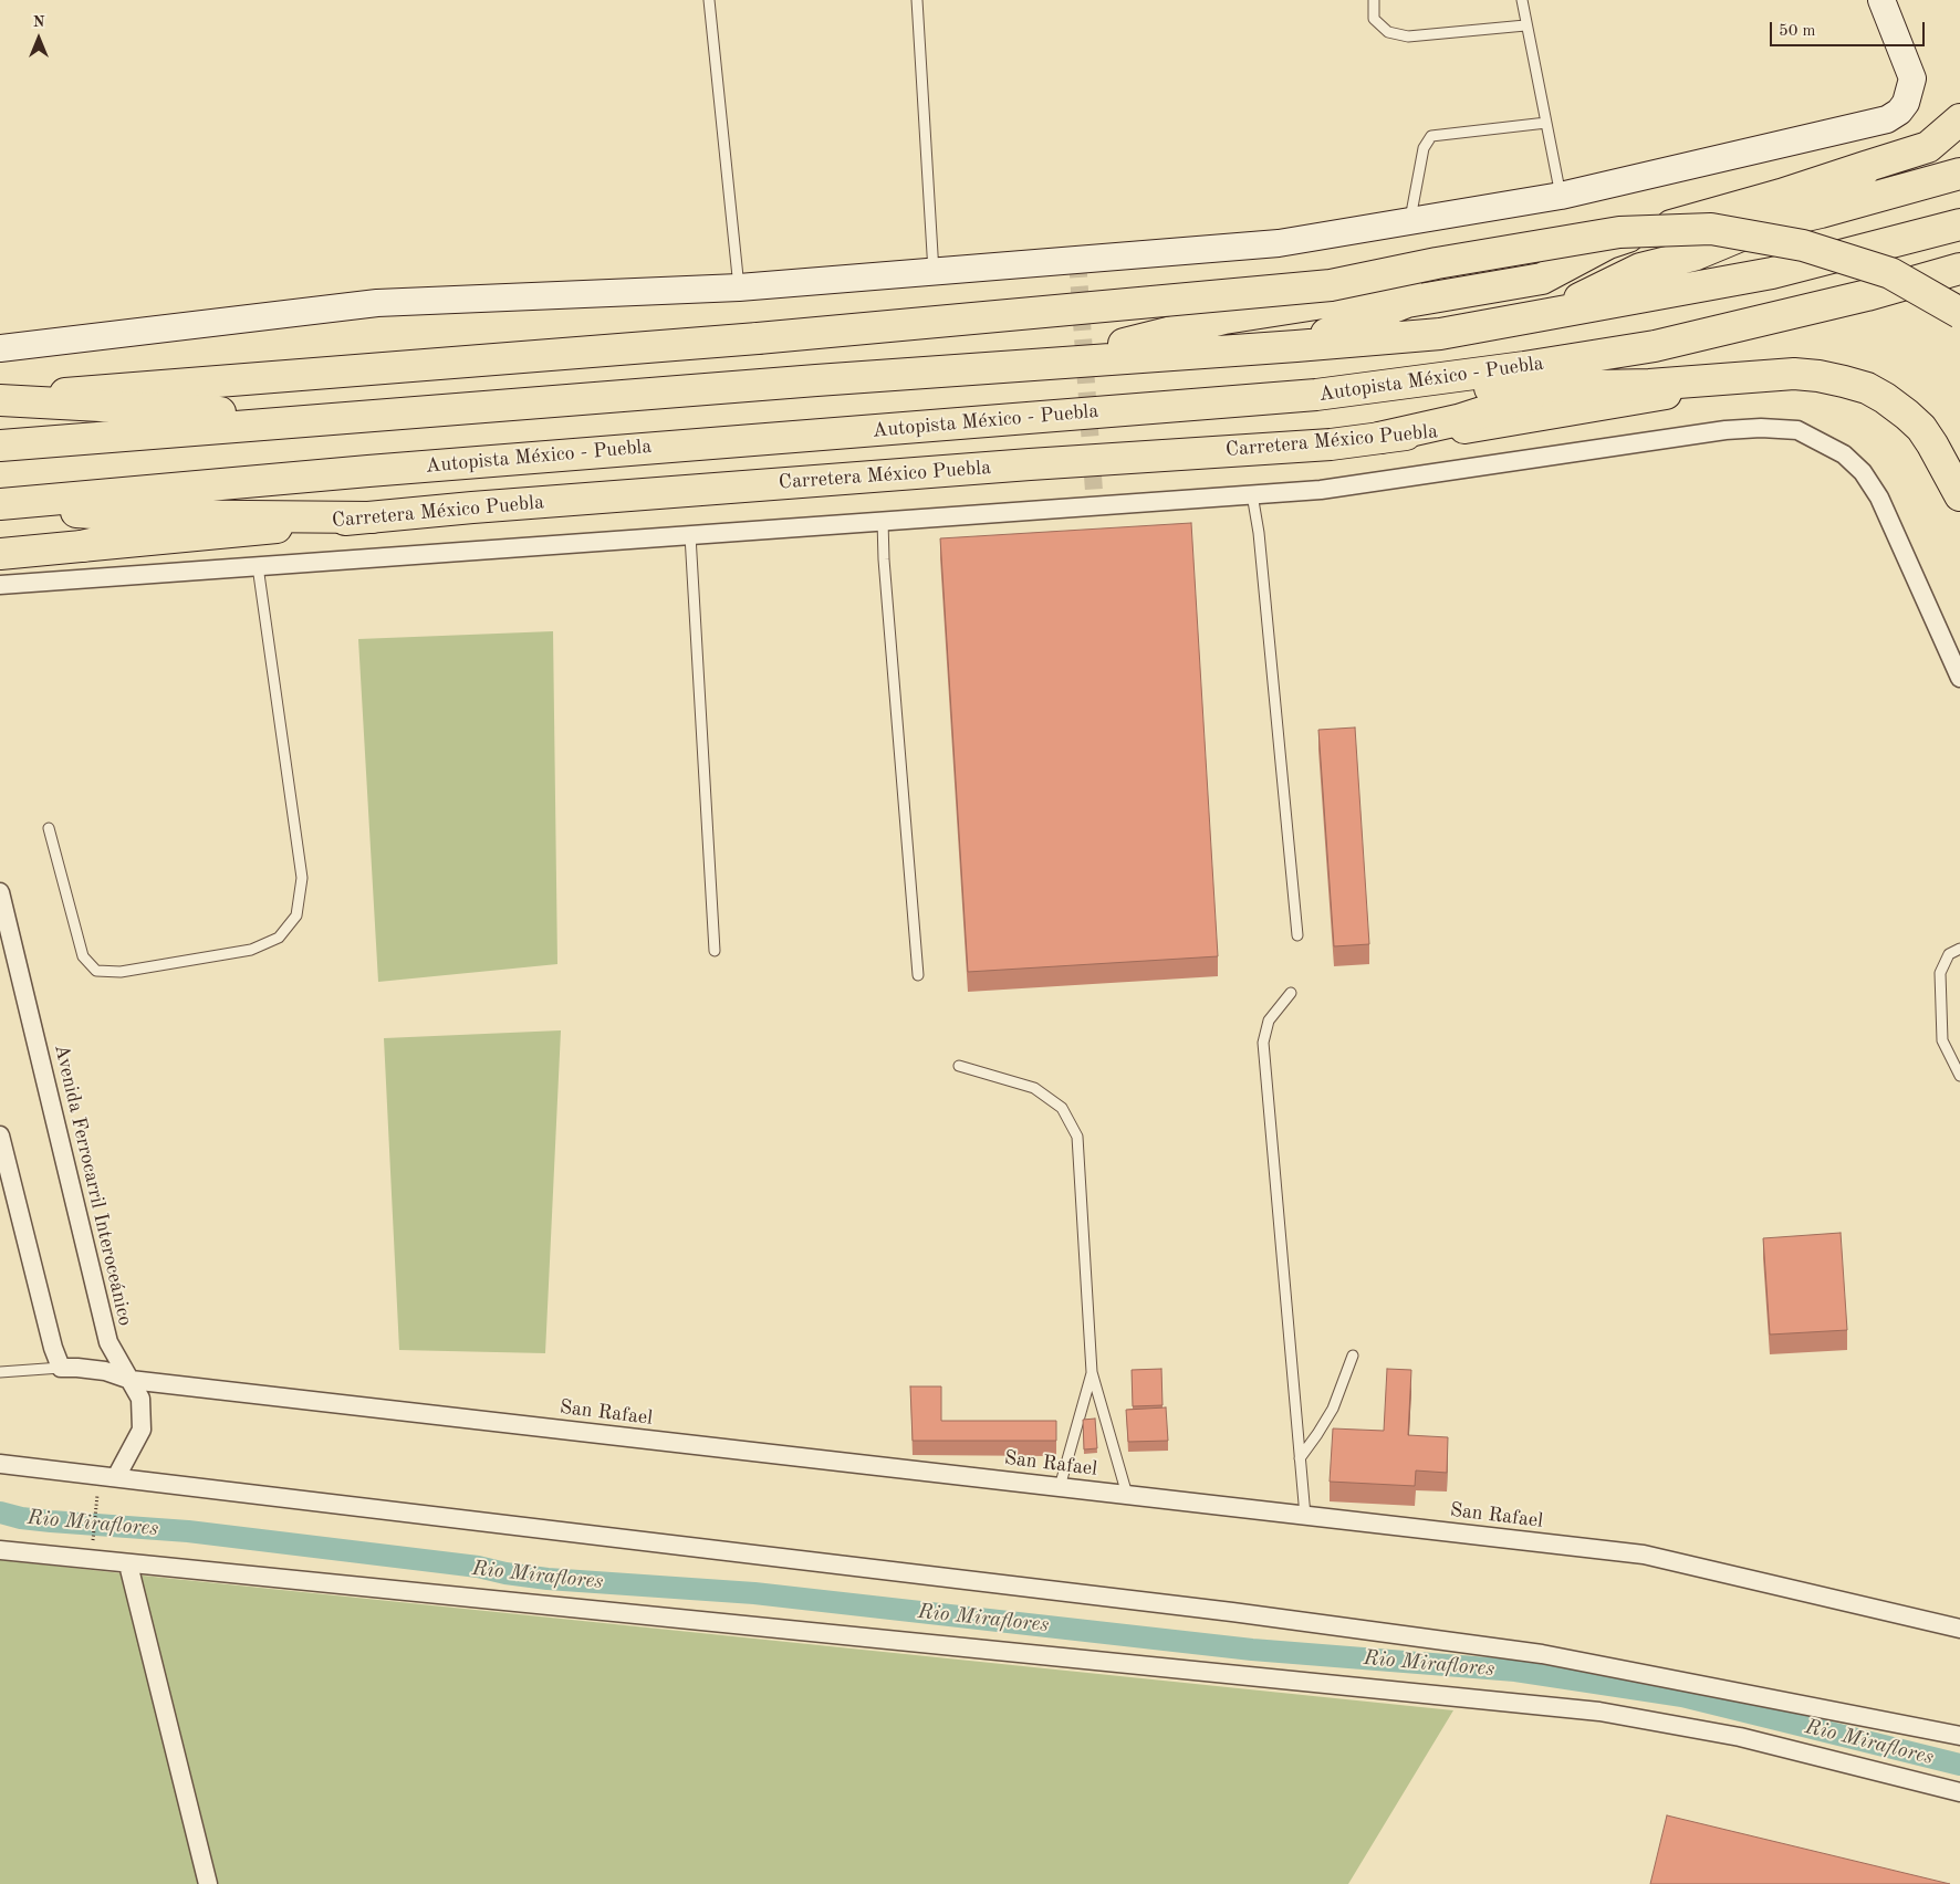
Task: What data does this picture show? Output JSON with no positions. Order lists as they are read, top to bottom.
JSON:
{
  "streets": {
    "highway": ["Autopista México - Puebla", "Carretera México Puebla"],
    "street": ["Avenida Ferrocarril Interoceánico", "San Rafael"]
  },
  "crossings": [
    ["Avenida Ferrocarril Interoceánico", "San Rafael"]
  ],
  "water": ["Rio Miraflores"],
  "scale_bar": "50 m",
  "north": "top"
}
